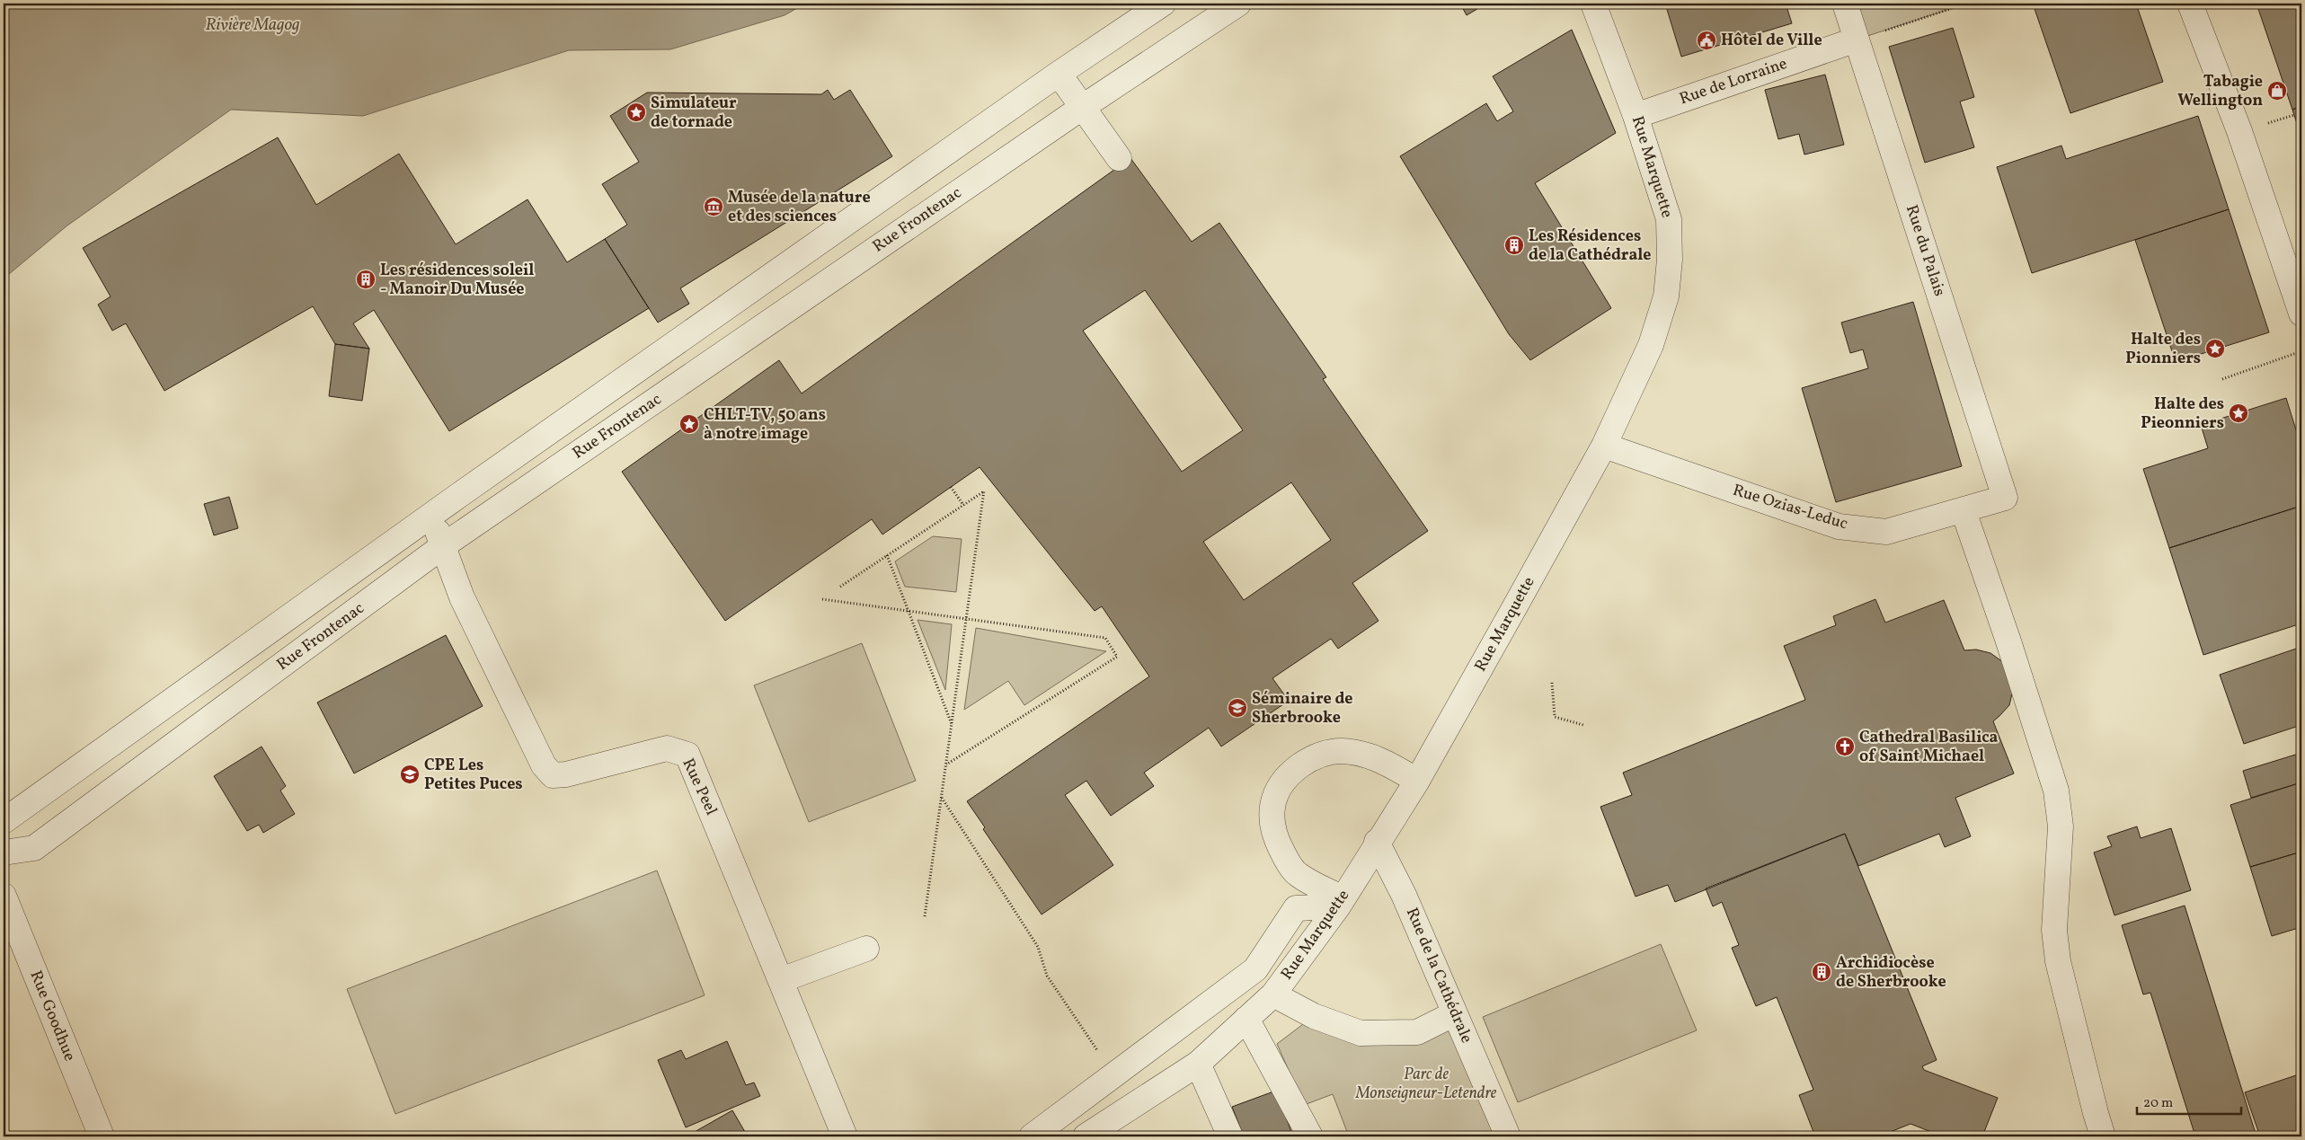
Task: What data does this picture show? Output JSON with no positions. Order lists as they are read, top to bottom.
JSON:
{
  "streets": {
    "street": [
      "Rue de Lorraine",
      "Rue Marquette",
      "Rue Frontenac",
      "Rue du Palais",
      "Rue Ozias-Leduc",
      "Rue Peel",
      "Rue de la Cathédrale",
      "Rue Goodhue"
    ]
  },
  "crossings": [
    ["Rue de Lorraine", "Rue Marquette"],
    ["Rue de Lorraine", "Rue du Palais"],
    ["Rue Marquette", "Rue Ozias-Leduc"],
    ["Rue Marquette", "Rue de la Cathédrale"],
    ["Rue Frontenac", "Rue Peel"],
    ["Rue du Palais", "Rue Ozias-Leduc"]
  ],
  "water": ["Rivière Magog"],
  "parks": ["Parc de Monseigneur-Letendre"],
  "places": {
    "public building": ["Hôtel de Ville"],
    "shop": ["Tabagie Wellington"],
    "place": [
      "Simulateur de tornade",
      "Halte des Pionniers",
      "Halte des Pieonniers",
      "CHLT-TV, 50 ans à notre image"
    ],
    "museum": ["Musée de la nature et des sciences"],
    "building": ["Les Résidences de la Cathédrale", "Les résidences soleil - Manoir Du Musée", "Archidiocèse de Sherbrooke"],
    "school or university": ["Séminaire de Sherbrooke", "CPE Les Petites Puces"],
    "church": ["Cathedral Basilica of Saint Michael"]
  },
  "scale_bar": "20 m"
}
